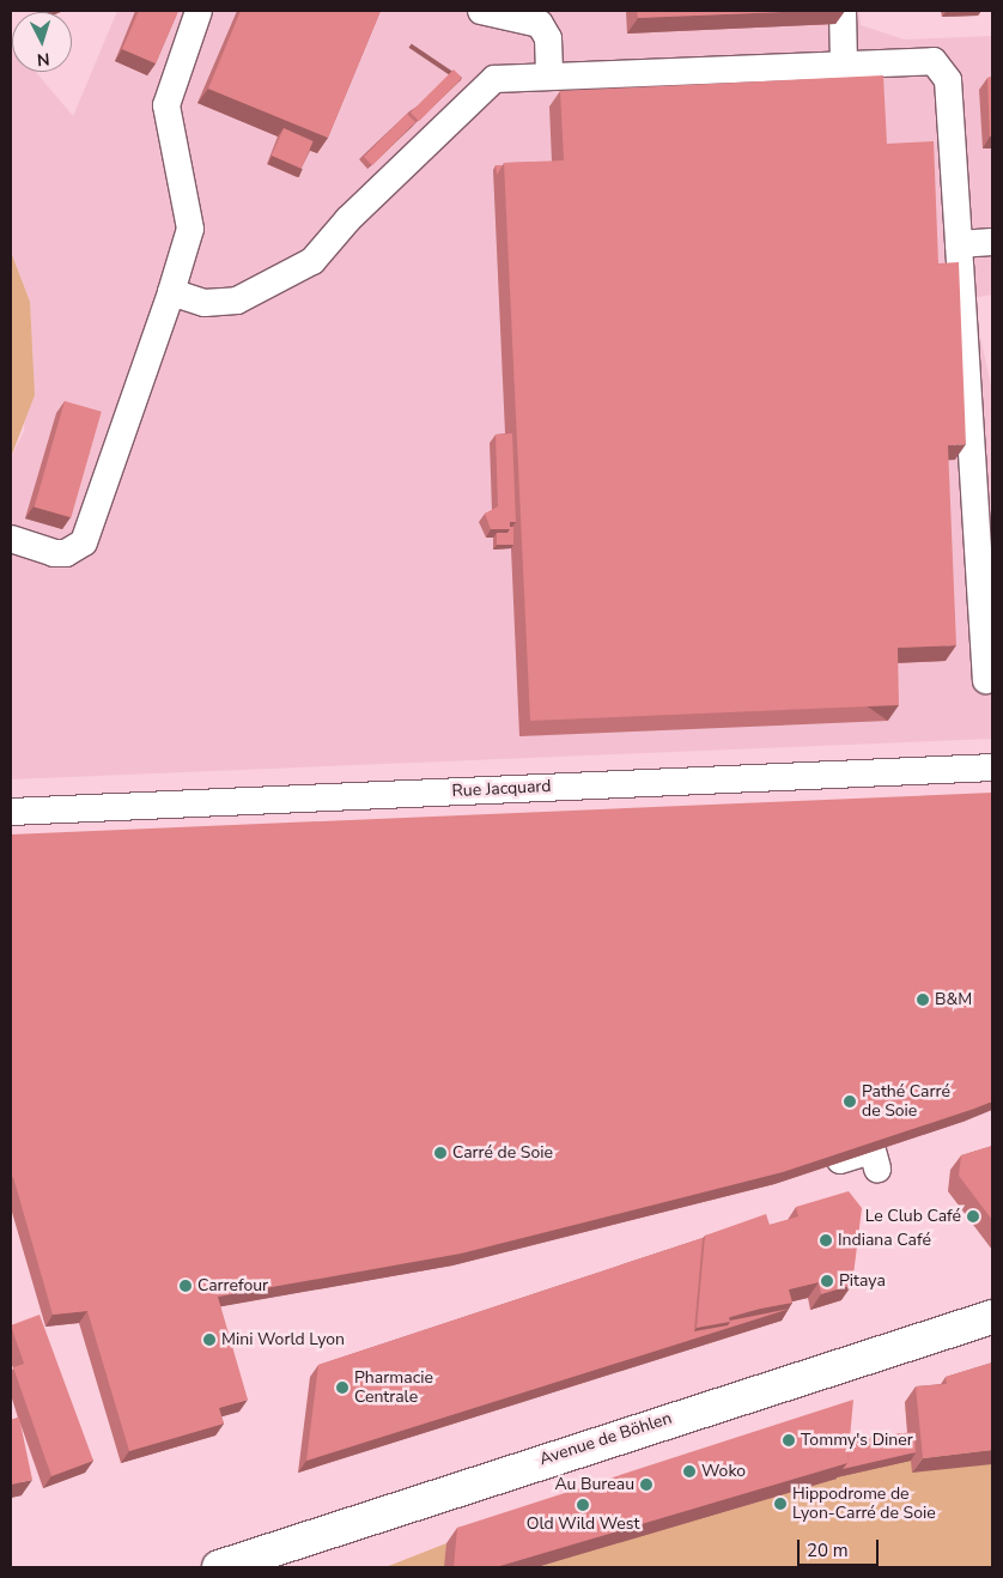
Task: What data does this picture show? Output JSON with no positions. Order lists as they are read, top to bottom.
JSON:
{
  "streets": {
    "main road": ["Avenue de Böhlen"],
    "street": ["Rue Jacquard"]
  },
  "places": [
    "B&M",
    "Pathé Carré de Soie",
    "Carré de Soie",
    "Le Club Café",
    "Indiana Café",
    "Pitaya",
    "Carrefour",
    "Mini World Lyon",
    "Pharmacie Centrale",
    "Tommy's Diner",
    "Woko",
    "Au Bureau",
    "Hippodrome de Lyon-Carré de Soie",
    "Old Wild West"
  ],
  "scale_bar": "20 m",
  "north": "bottom"
}
